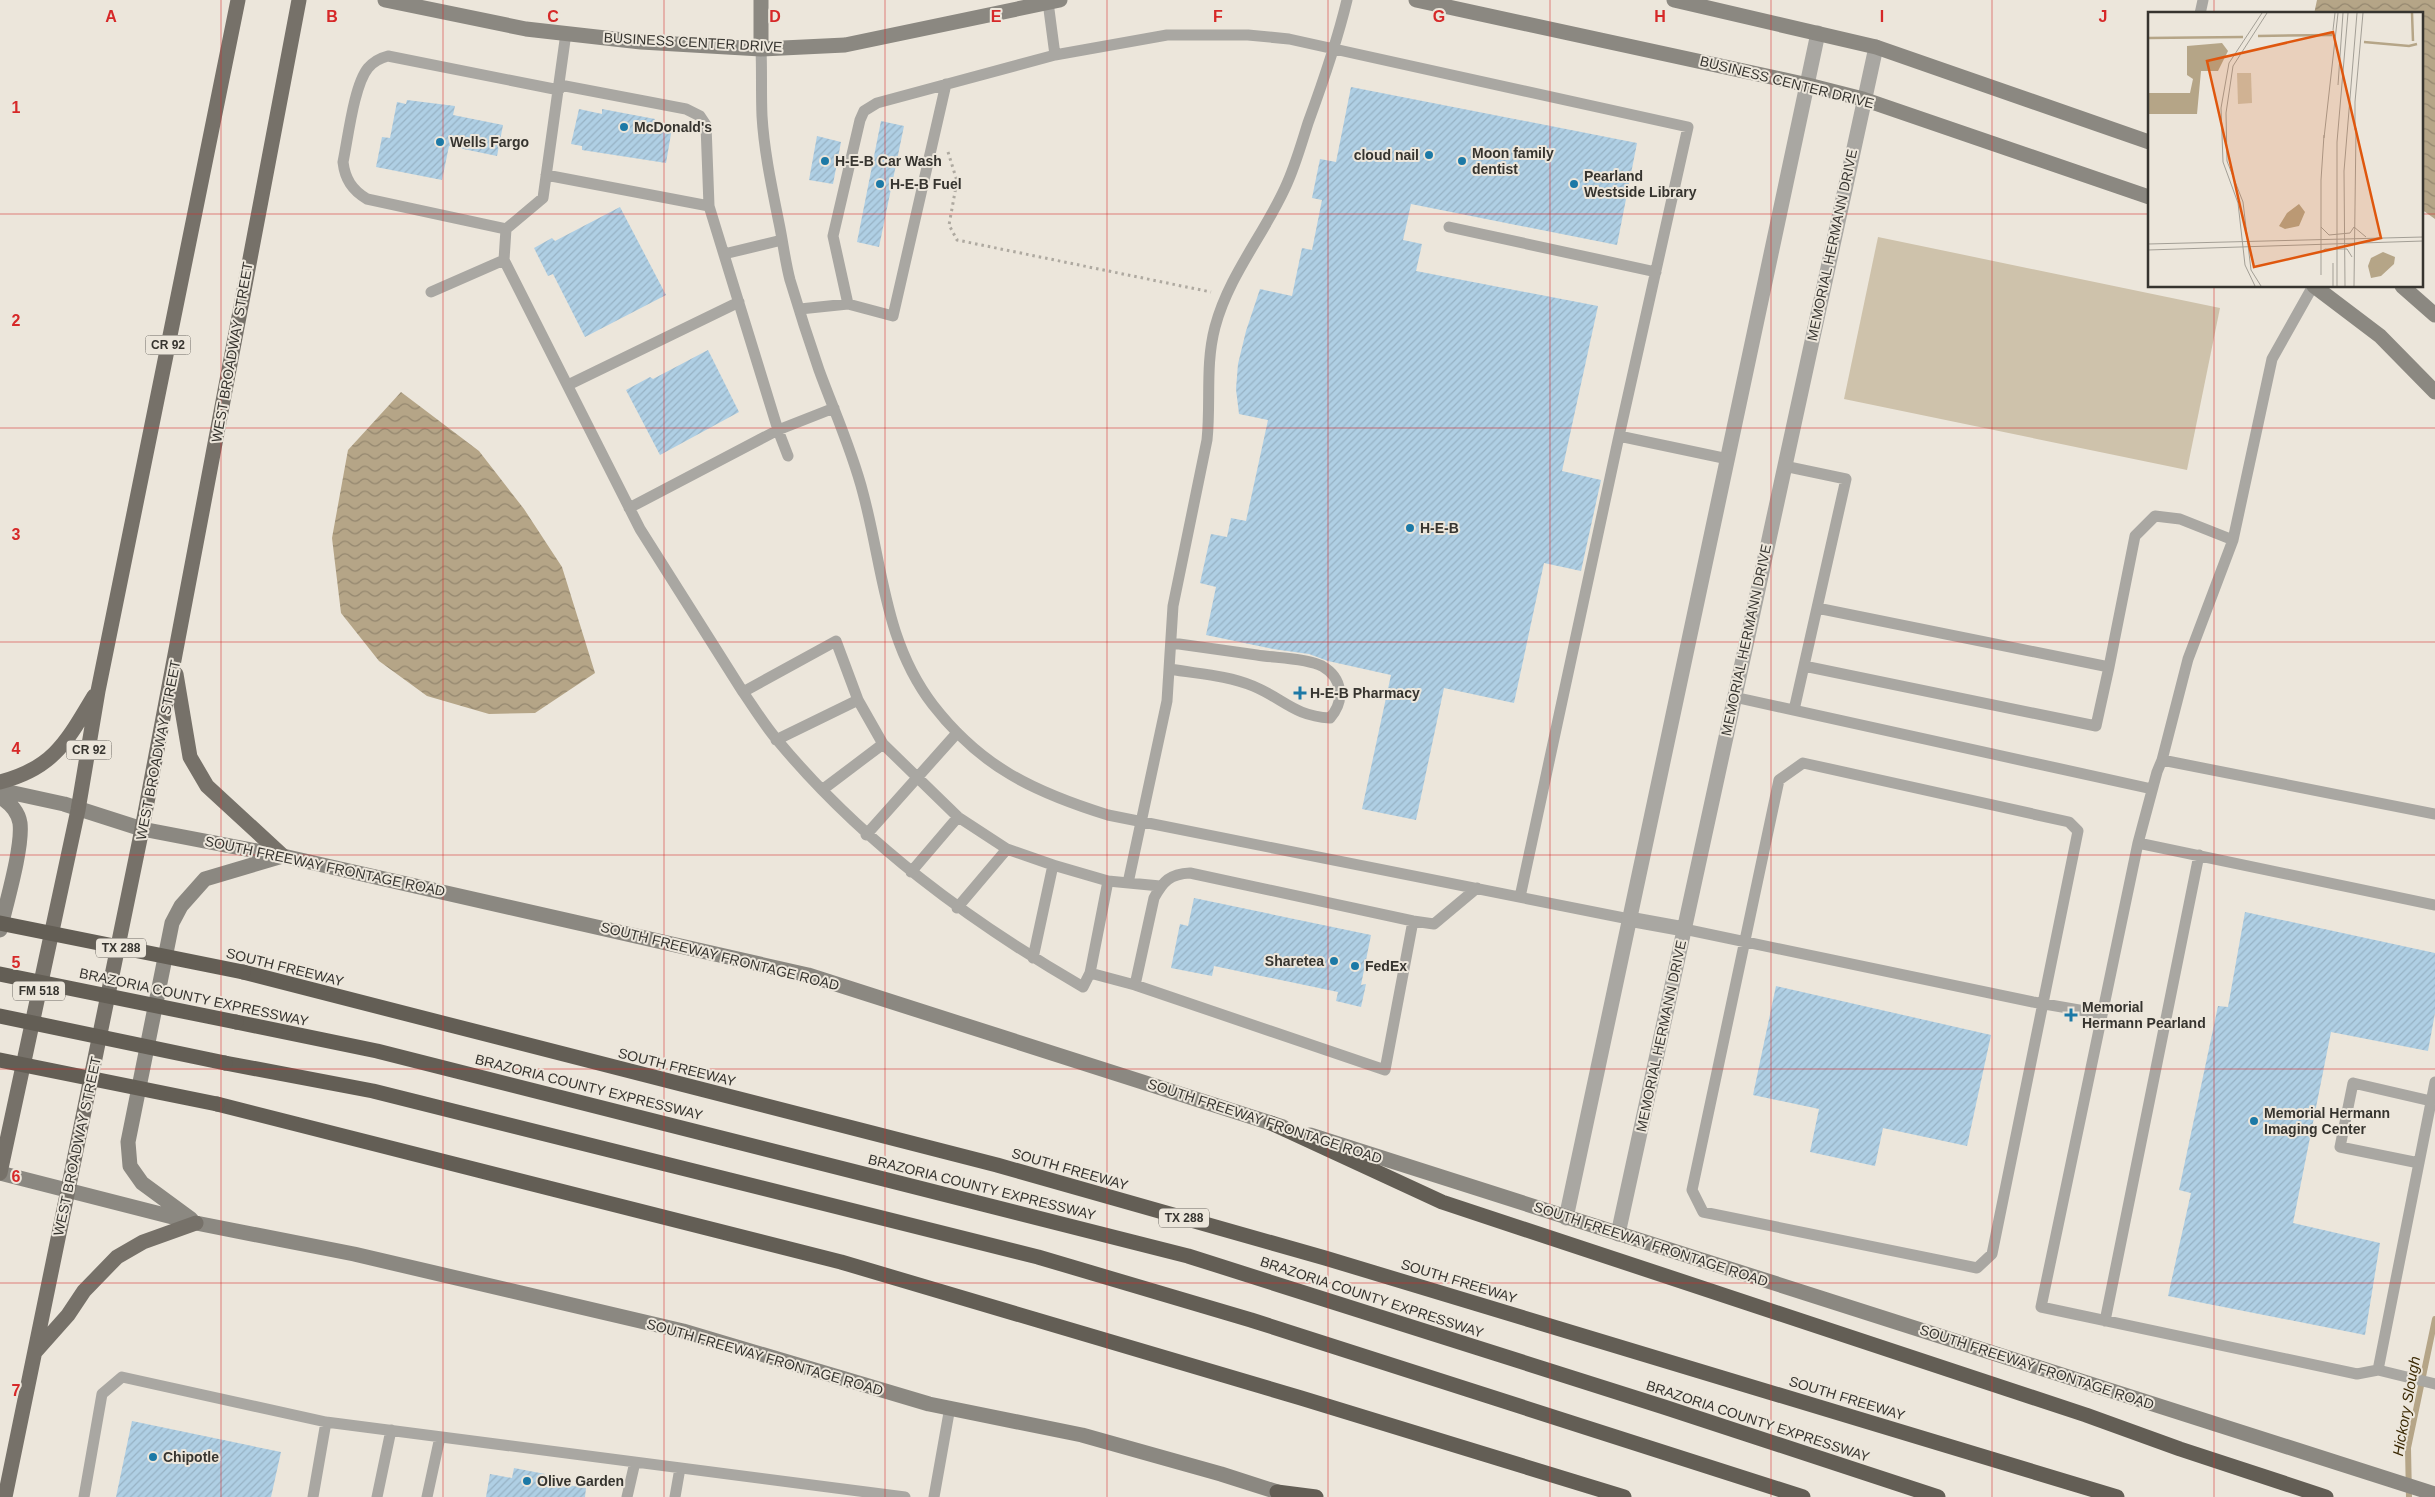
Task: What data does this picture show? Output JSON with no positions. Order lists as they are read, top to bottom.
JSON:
{
  "streets": {
    "highway": ["TX 288", "SOUTH FREEWAY", "BRAZORIA COUNTY EXPRESSWAY"],
    "main road": [
      "BUSINESS CENTER DRIVE",
      "CR 92",
      "WEST BROADWAY STREET",
      "SOUTH FREEWAY FRONTAGE ROAD",
      "FM 518"
    ],
    "street": ["MEMORIAL HERMANN DRIVE"]
  },
  "crossings": [
    ["BUSINESS CENTER DRIVE", "MEMORIAL HERMANN DRIVE"],
    ["MEMORIAL HERMANN DRIVE", "SOUTH FREEWAY FRONTAGE ROAD"],
    ["CR 92", "SOUTH FREEWAY FRONTAGE ROAD"],
    ["CR 92", "FM 518"],
    ["WEST BROADWAY STREET", "SOUTH FREEWAY FRONTAGE ROAD"],
    ["SOUTH FREEWAY FRONTAGE ROAD", "FM 518"]
  ],
  "water": ["Hickory Slough"],
  "places": {
    "other": [
      "McDonald's",
      "Wells Fargo",
      "cloud nail",
      "H-E-B Car Wash",
      "Moon family dentist",
      "H-E-B Fuel",
      "Pearland Westside Library",
      "H-E-B",
      "Sharetea",
      "FedEx",
      "Memorial Hermann Imaging Center",
      "Chipotle",
      "Olive Garden"
    ],
    "health": ["H-E-B Pharmacy", "Memorial Hermann Pearland"]
  },
  "grid": {
    "columns": [
      "A",
      "B",
      "C",
      "D",
      "E",
      "F",
      "G",
      "H",
      "I",
      "J"
    ],
    "rows": [
      "1",
      "2",
      "3",
      "4",
      "5",
      "6",
      "7"
    ]
  }
}
